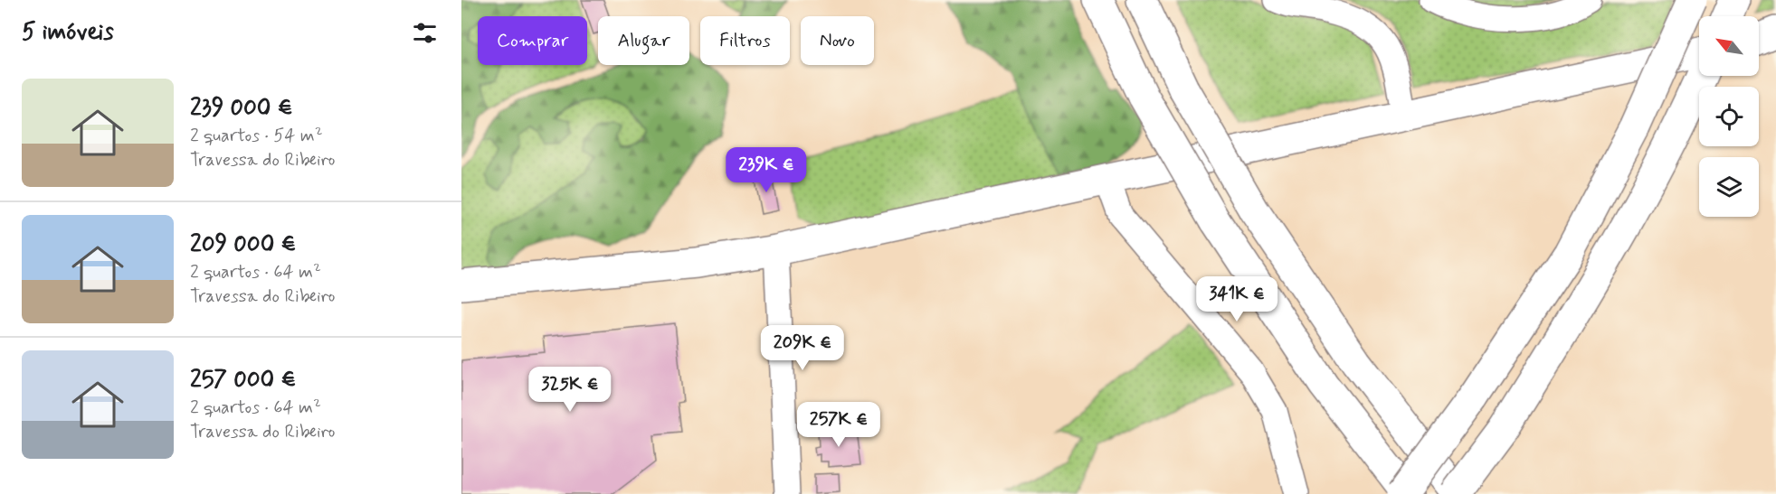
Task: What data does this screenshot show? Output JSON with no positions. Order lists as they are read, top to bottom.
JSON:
{
  "north": "top left",
  "page": {
    "heading": "5 imóveis",
    "chip": [
      "Comprar",
      "Alugar",
      "Filtros",
      "Novo"
    ],
    "list": [
      {
        "name": "239 000 €",
        "note": "2 quartos · 54 m² · Travessa do Ribeiro"
      },
      {
        "name": "209 000 €",
        "note": "2 quartos · 64 m² · Travessa do Ribeiro"
      },
      {
        "name": "257 000 €",
        "note": "2 quartos · 64 m² · Travessa do Ribeiro"
      }
    ],
    "price": [
      "239K €",
      "341K €",
      "209K €",
      "325K €",
      "257K €"
    ]
  }
}
